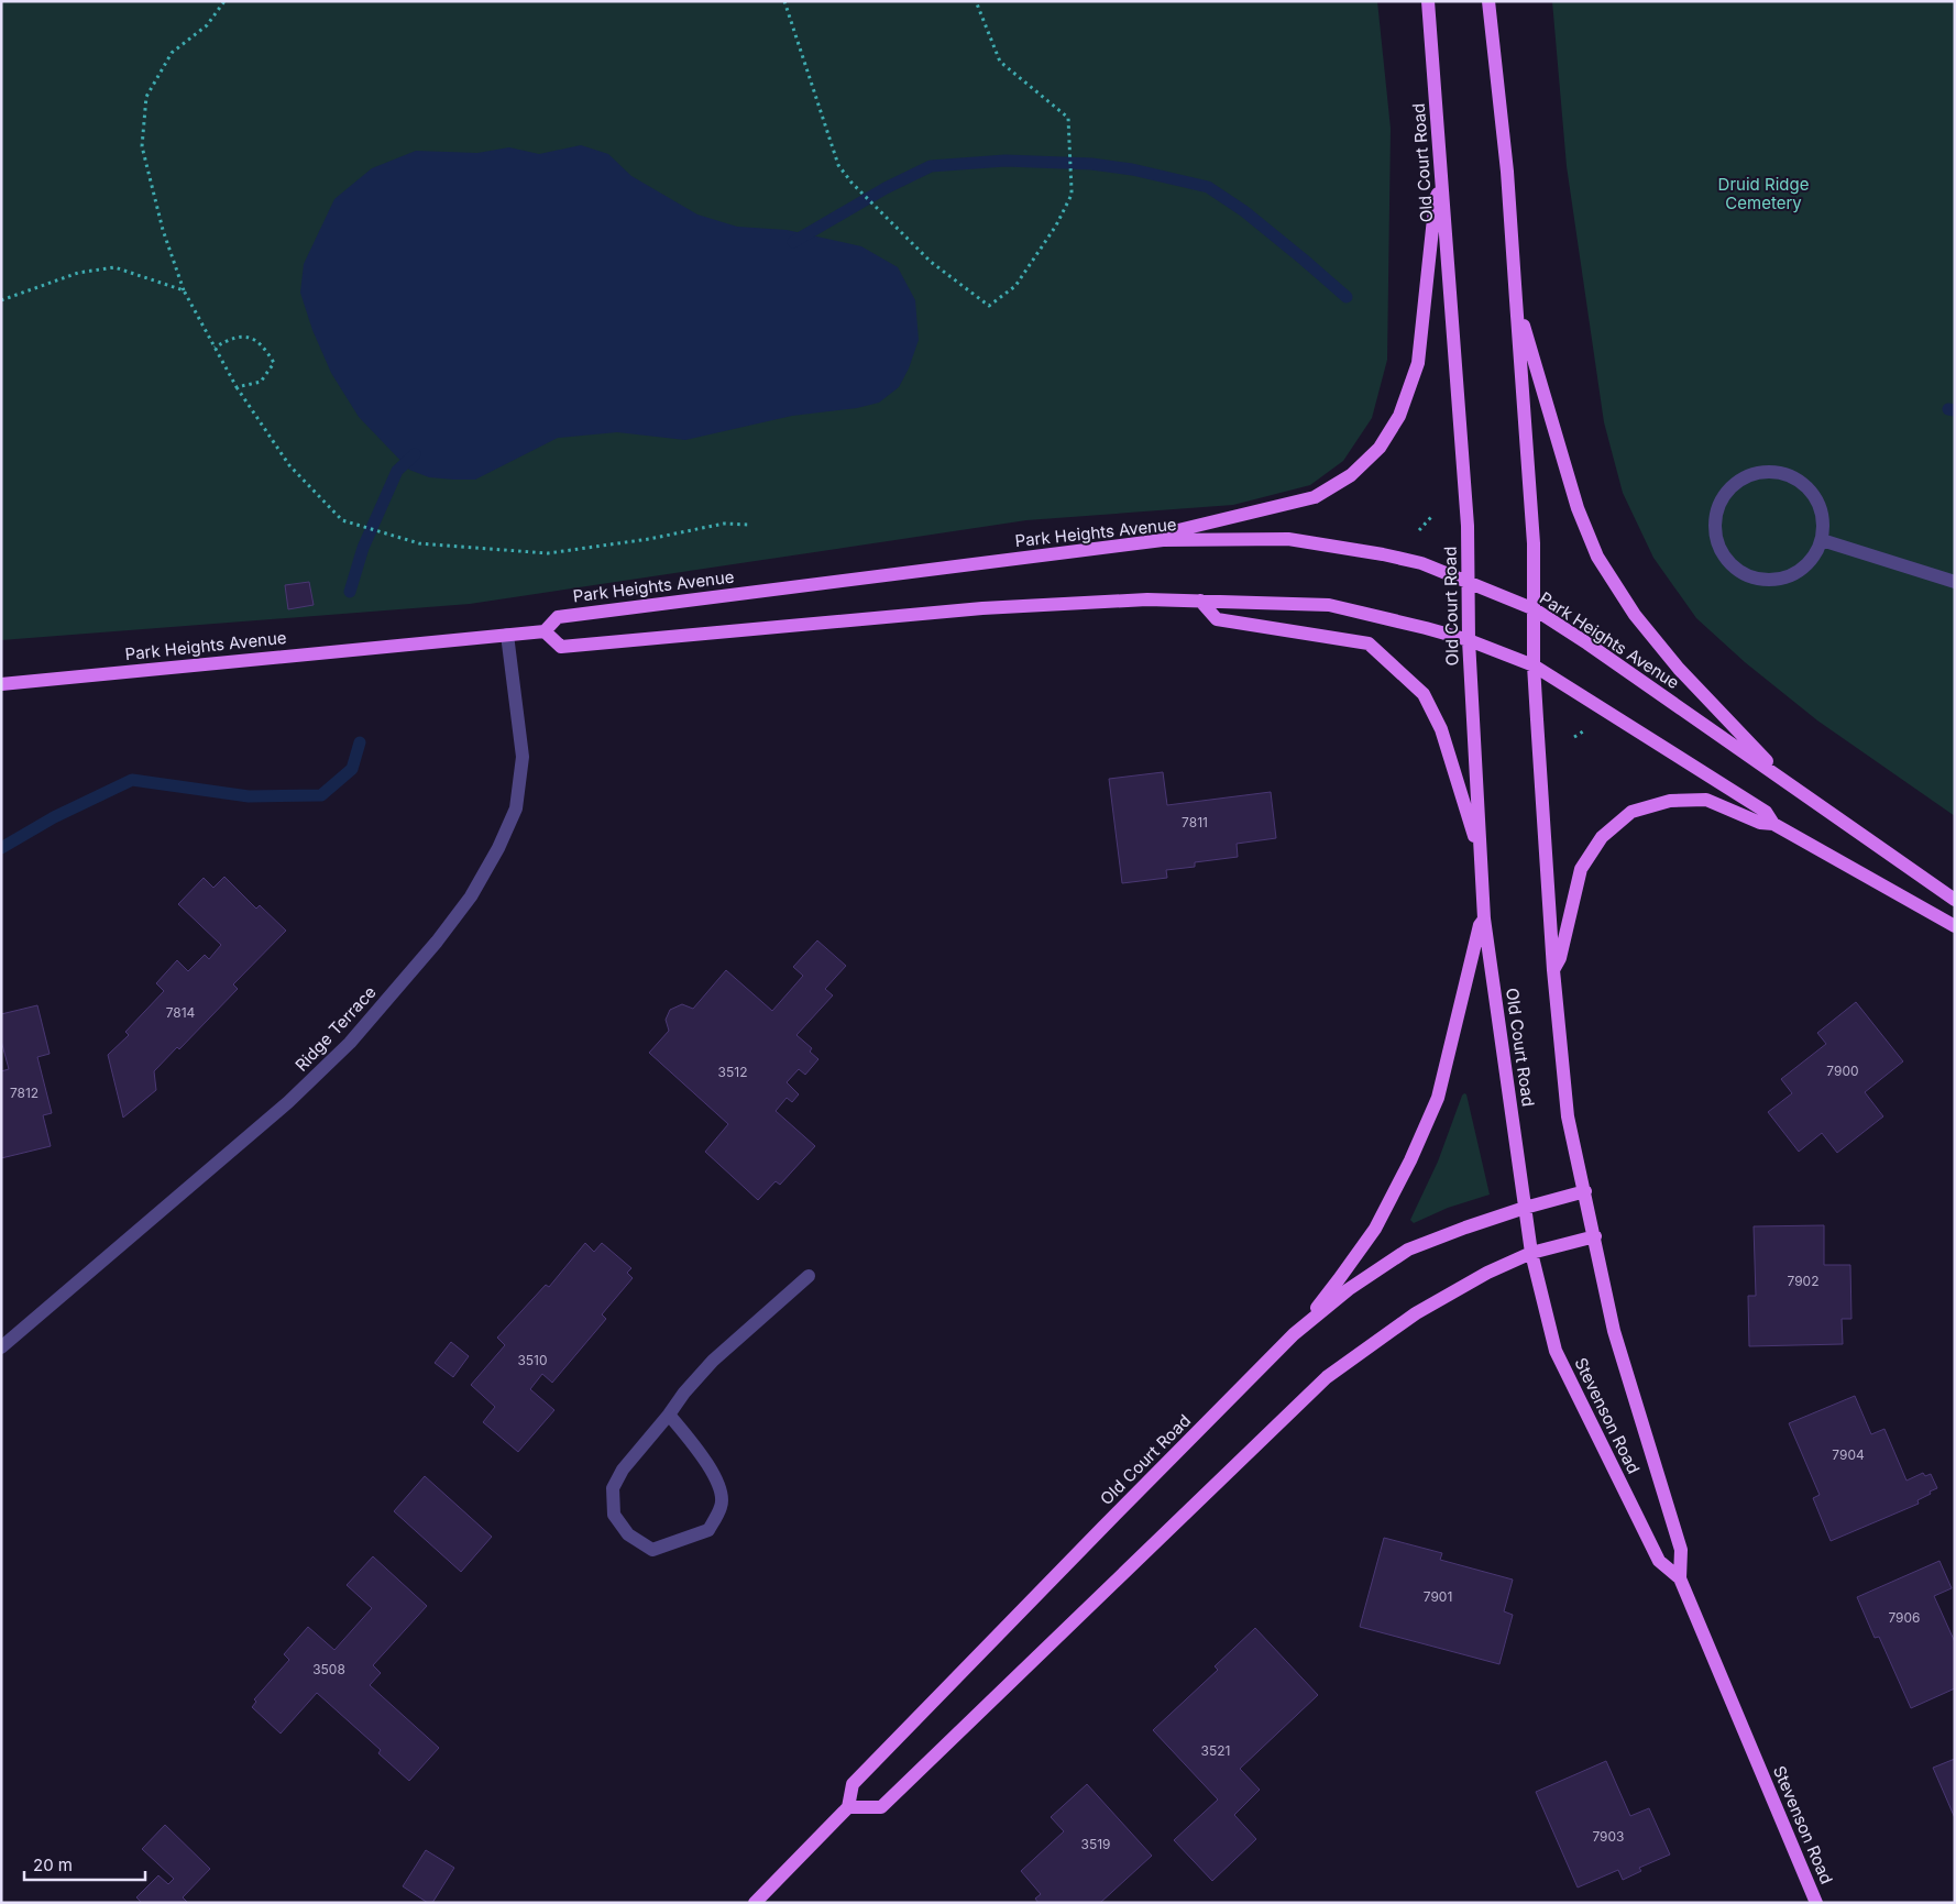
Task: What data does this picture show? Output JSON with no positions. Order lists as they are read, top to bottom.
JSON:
{
  "streets": {
    "main road": ["Old Court Road", "Park Heights Avenue", "Stevenson Road"],
    "street": ["Ridge Terrace"]
  },
  "crossings": [
    ["Old Court Road", "Park Heights Avenue"],
    ["Old Court Road", "Stevenson Road"],
    ["Park Heights Avenue", "Ridge Terrace"]
  ],
  "parks": ["Druid Ridge Cemetery"],
  "house_numbers": [
    "7811",
    "7814",
    "7900",
    "3512",
    "7812",
    "7902",
    "3510",
    "7904",
    "7901",
    "7906",
    "3508",
    "3521",
    "7903",
    "3519"
  ],
  "scale_bar": "20 m"
}
